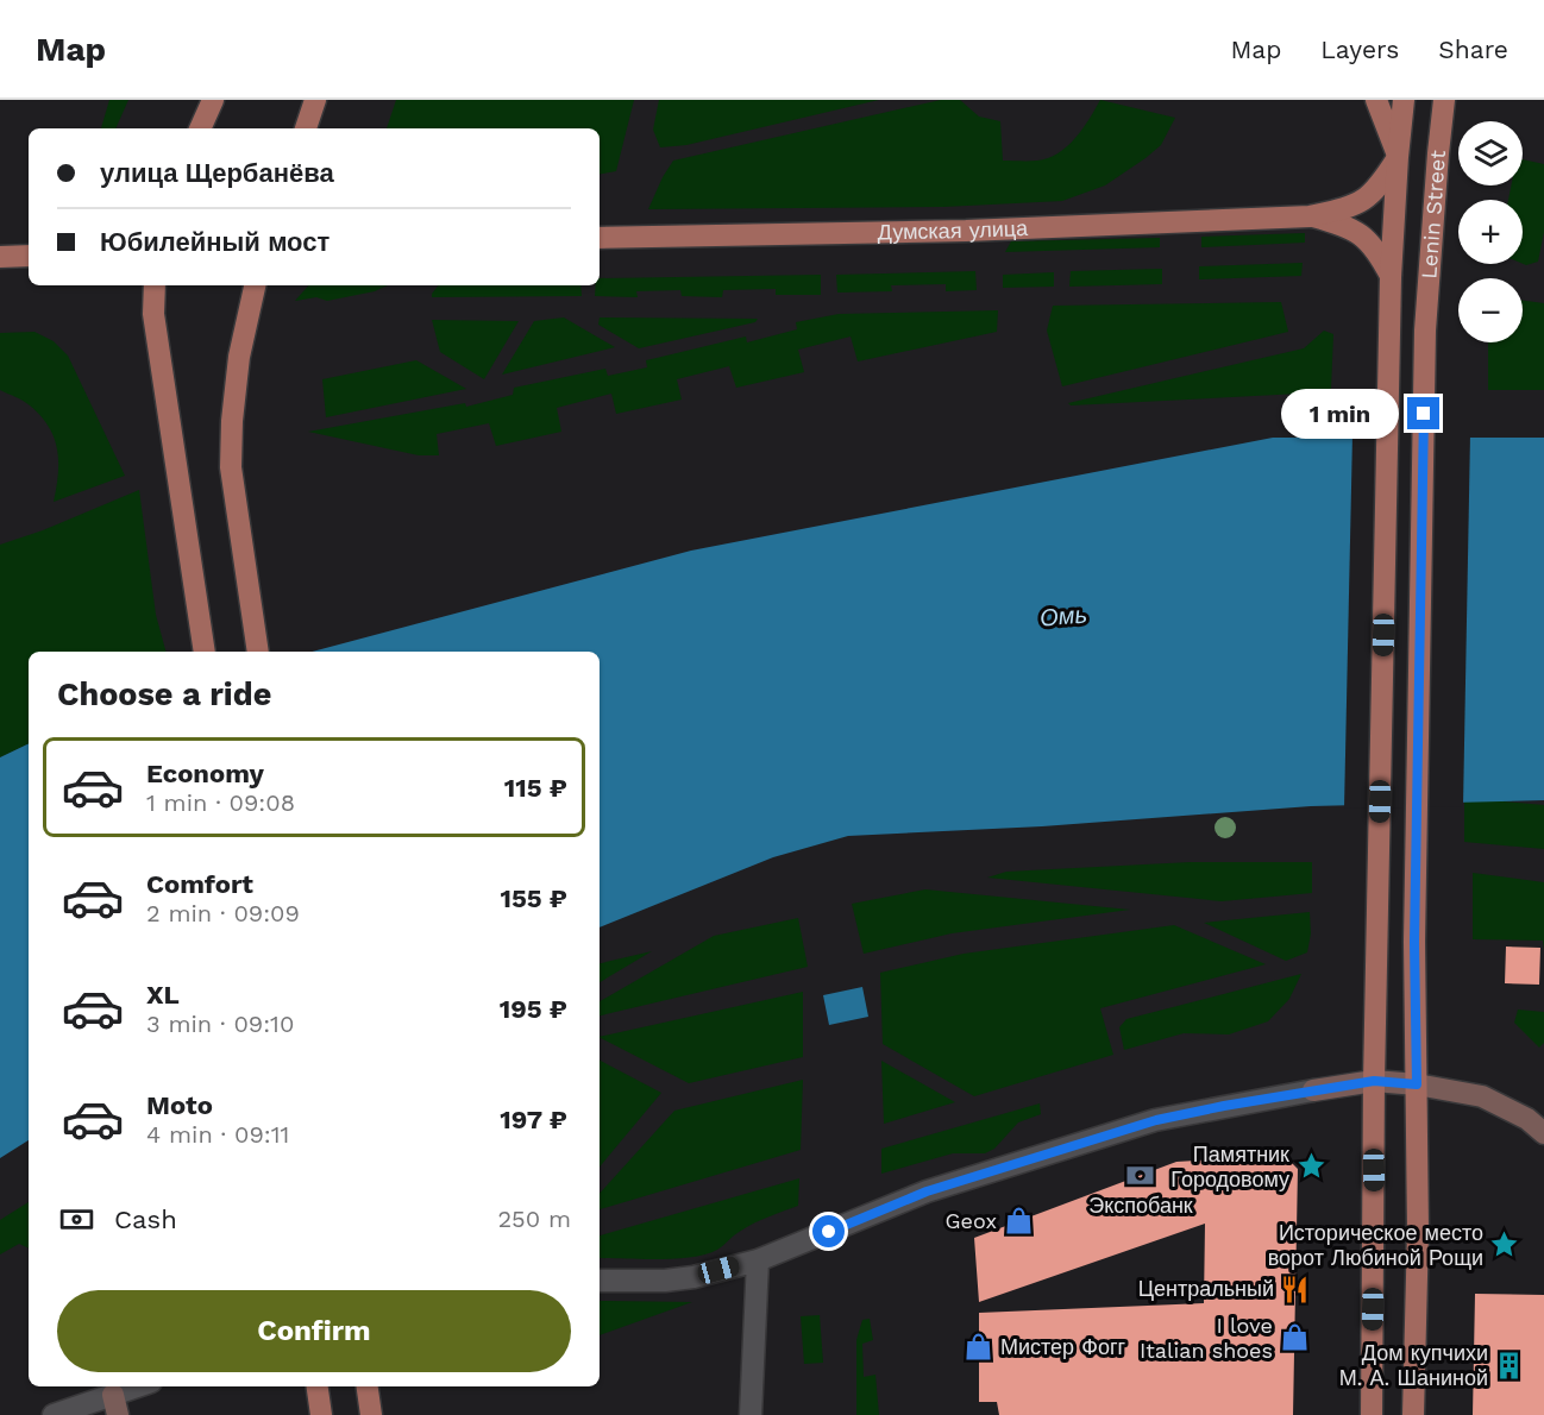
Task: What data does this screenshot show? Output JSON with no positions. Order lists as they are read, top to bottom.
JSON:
{
  "streets": {
    "main road": ["Lenin Street", "Думская улица"]
  },
  "water": ["Омь"],
  "places": {
    "place": ["Памятник Городовому", "Историческое место ворот Любиной Рощи"],
    "bank": ["Экспобанк"],
    "shop": ["Geox", "I love Italian shoes", "Мистер Фогг"],
    "restaurant": ["Центральный"],
    "building": ["Дом купчихи М. А. Шаниной"]
  },
  "page": {
    "header": "Map",
    "nav": ["Map", "Layers", "Share"],
    "map_buttons": ["+", "−"],
    "banner": ["улица Щербанёва", "Юбилейный мост"],
    "bubble": "1 min",
    "heading": "Choose a ride",
    "list": [
      {
        "name": "Economy",
        "note": "1 min · 09:08",
        "value": "115 ₽"
      },
      {
        "name": "Comfort",
        "note": "2 min · 09:09",
        "value": "155 ₽"
      },
      {
        "name": "XL",
        "note": "3 min · 09:10",
        "value": "195 ₽"
      },
      {
        "name": "Moto",
        "note": "4 min · 09:11",
        "value": "197 ₽"
      }
    ],
    "pay": ["Cash", "250 m"],
    "buttons": "Confirm"
  }
}
